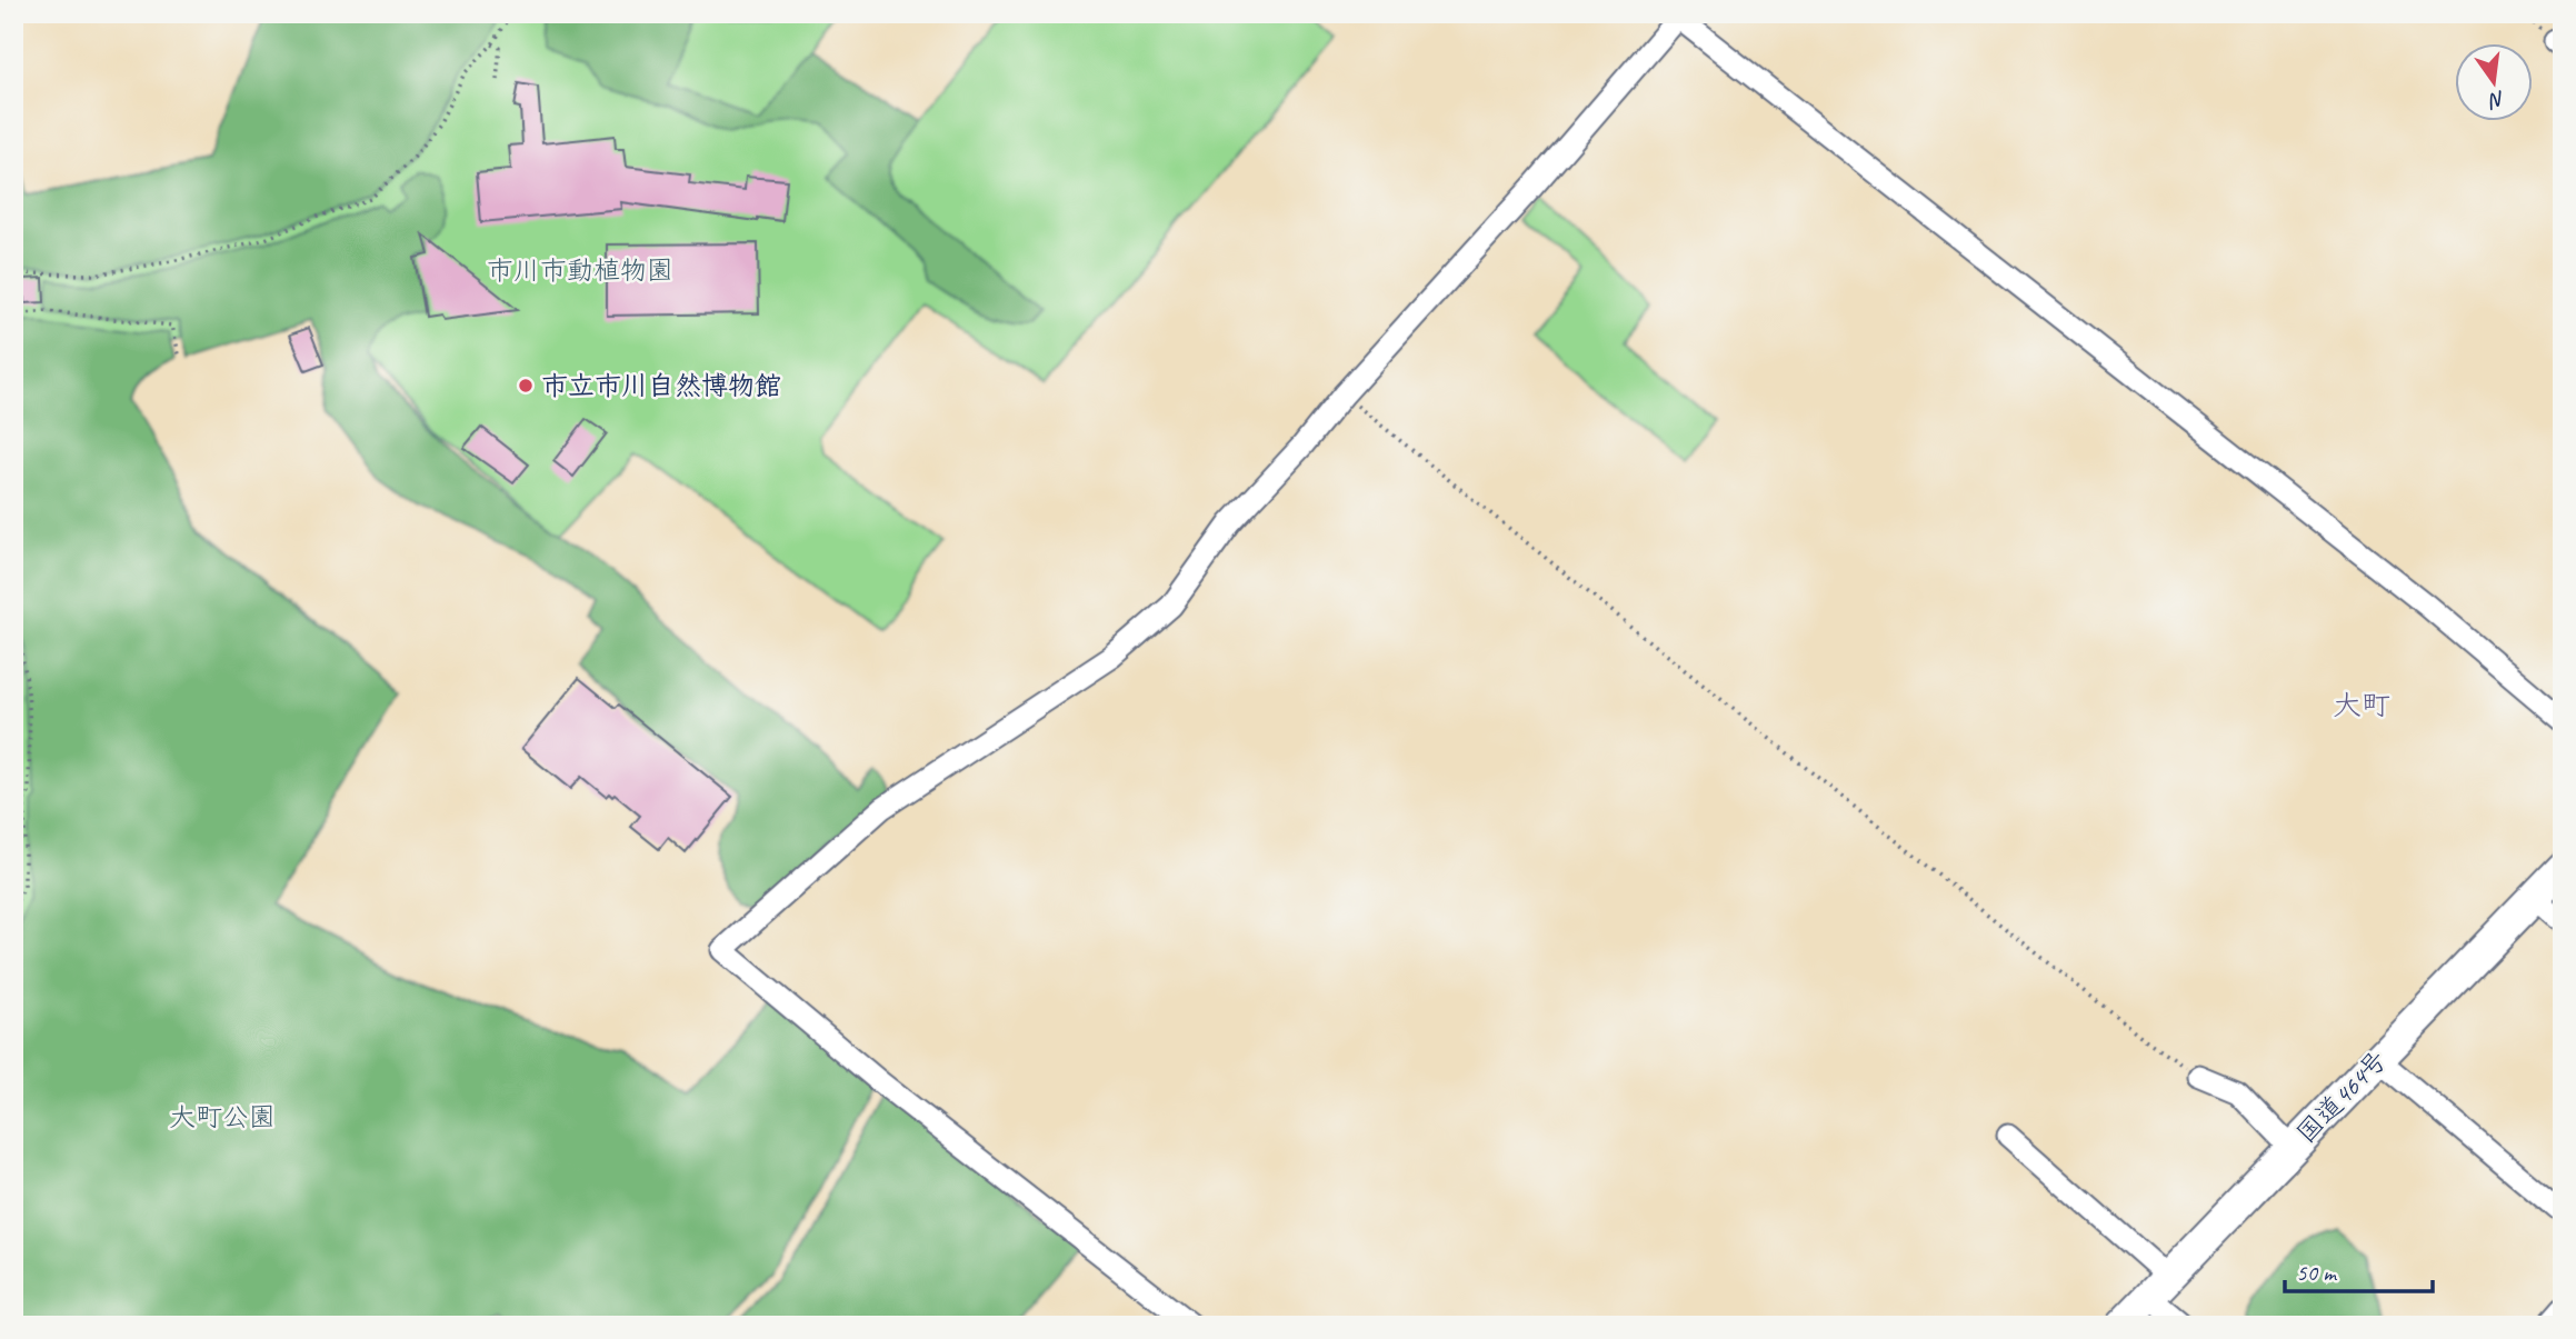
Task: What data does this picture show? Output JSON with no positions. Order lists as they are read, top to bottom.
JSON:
{
  "streets": {
    "highway": ["国道464号"]
  },
  "districts": ["大町"],
  "parks": ["市川市動植物園", "大町公園"],
  "places": ["市立市川自然博物館"],
  "scale_bar": "50 m",
  "north": "bottom"
}
